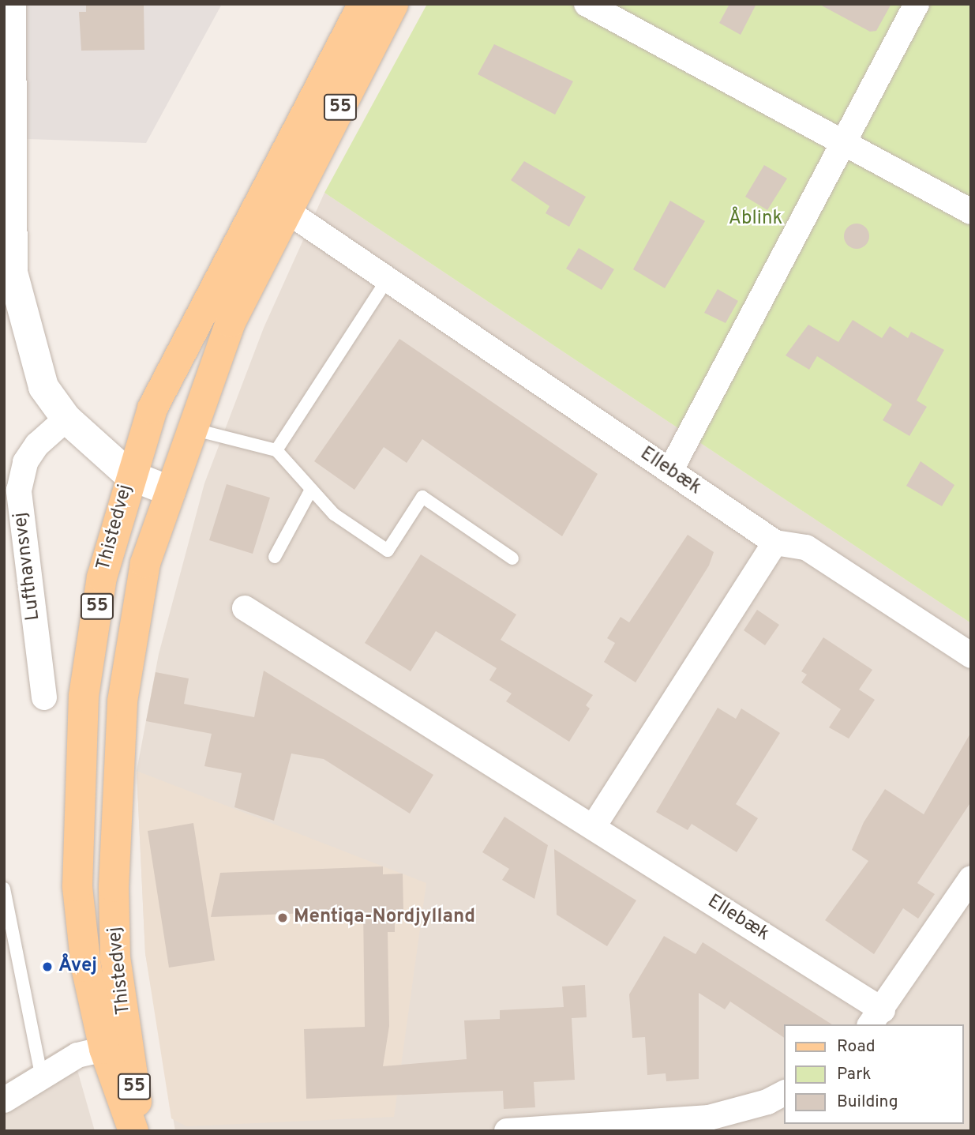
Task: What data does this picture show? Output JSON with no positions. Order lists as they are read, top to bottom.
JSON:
{
  "streets": {
    "main road": ["55", "Thistedvej"],
    "street": ["Ellebæk", "Lufthavnsvej"]
  },
  "crossings": [
    ["Ellebæk", "Thistedvej"]
  ],
  "parks": ["Åblink"],
  "places": ["Mentiqa-Nordjylland", "Åvej"],
  "legend": ["Road", "Park", "Building"]
}
